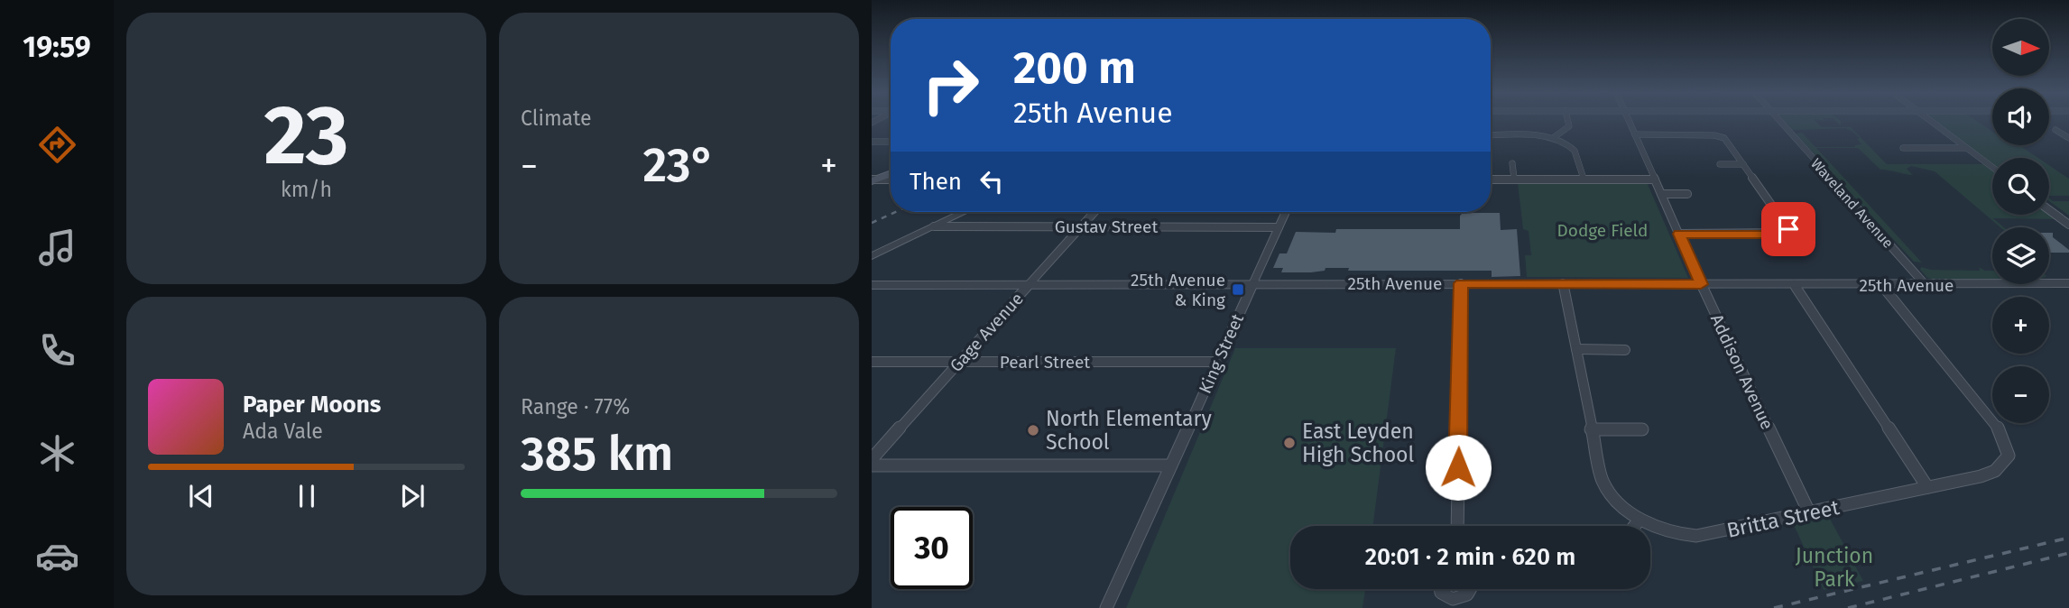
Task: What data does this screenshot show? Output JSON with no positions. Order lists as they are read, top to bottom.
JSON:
{
  "streets": {
    "street": [
      "Waveland Avenue",
      "Gustav Street",
      "25th Avenue",
      "Gage Avenue",
      "King Street",
      "Pearl Street",
      "Addison Avenue",
      "Britta Street"
    ]
  },
  "crossings": [
    ["Waveland Avenue", "25th Avenue"],
    ["Gustav Street", "Gage Avenue"],
    ["Gustav Street", "King Street"],
    ["25th Avenue", "Gage Avenue"],
    ["25th Avenue", "King Street"],
    ["25th Avenue", "Addison Avenue"],
    ["25th Avenue", "Britta Street"],
    ["Gage Avenue", "Pearl Street"],
    ["King Street", "Pearl Street"],
    ["Addison Avenue", "Britta Street"]
  ],
  "parks": ["Dodge Field", "Junction Park"],
  "places": {
    "transit": ["25th Avenue & King"],
    "other": ["North Elementary School", "East Leyden High School"]
  },
  "north": "right",
  "page": {
    "tabs": "19:59",
    "tile": [
      ["23", "km/h"],
      "Climate",
      ["Range · 77%", "385 km"]
    ],
    "map_buttons": ["+", "−"],
    "turn": ["200 m", "25th Avenue"],
    "heat": ["−", "23°", "+"],
    "then": "Then",
    "song": ["Paper Moons", "Ada Vale"],
    "limit": "30",
    "trip": "20:01 · 2 min · 620 m"
  }
}
